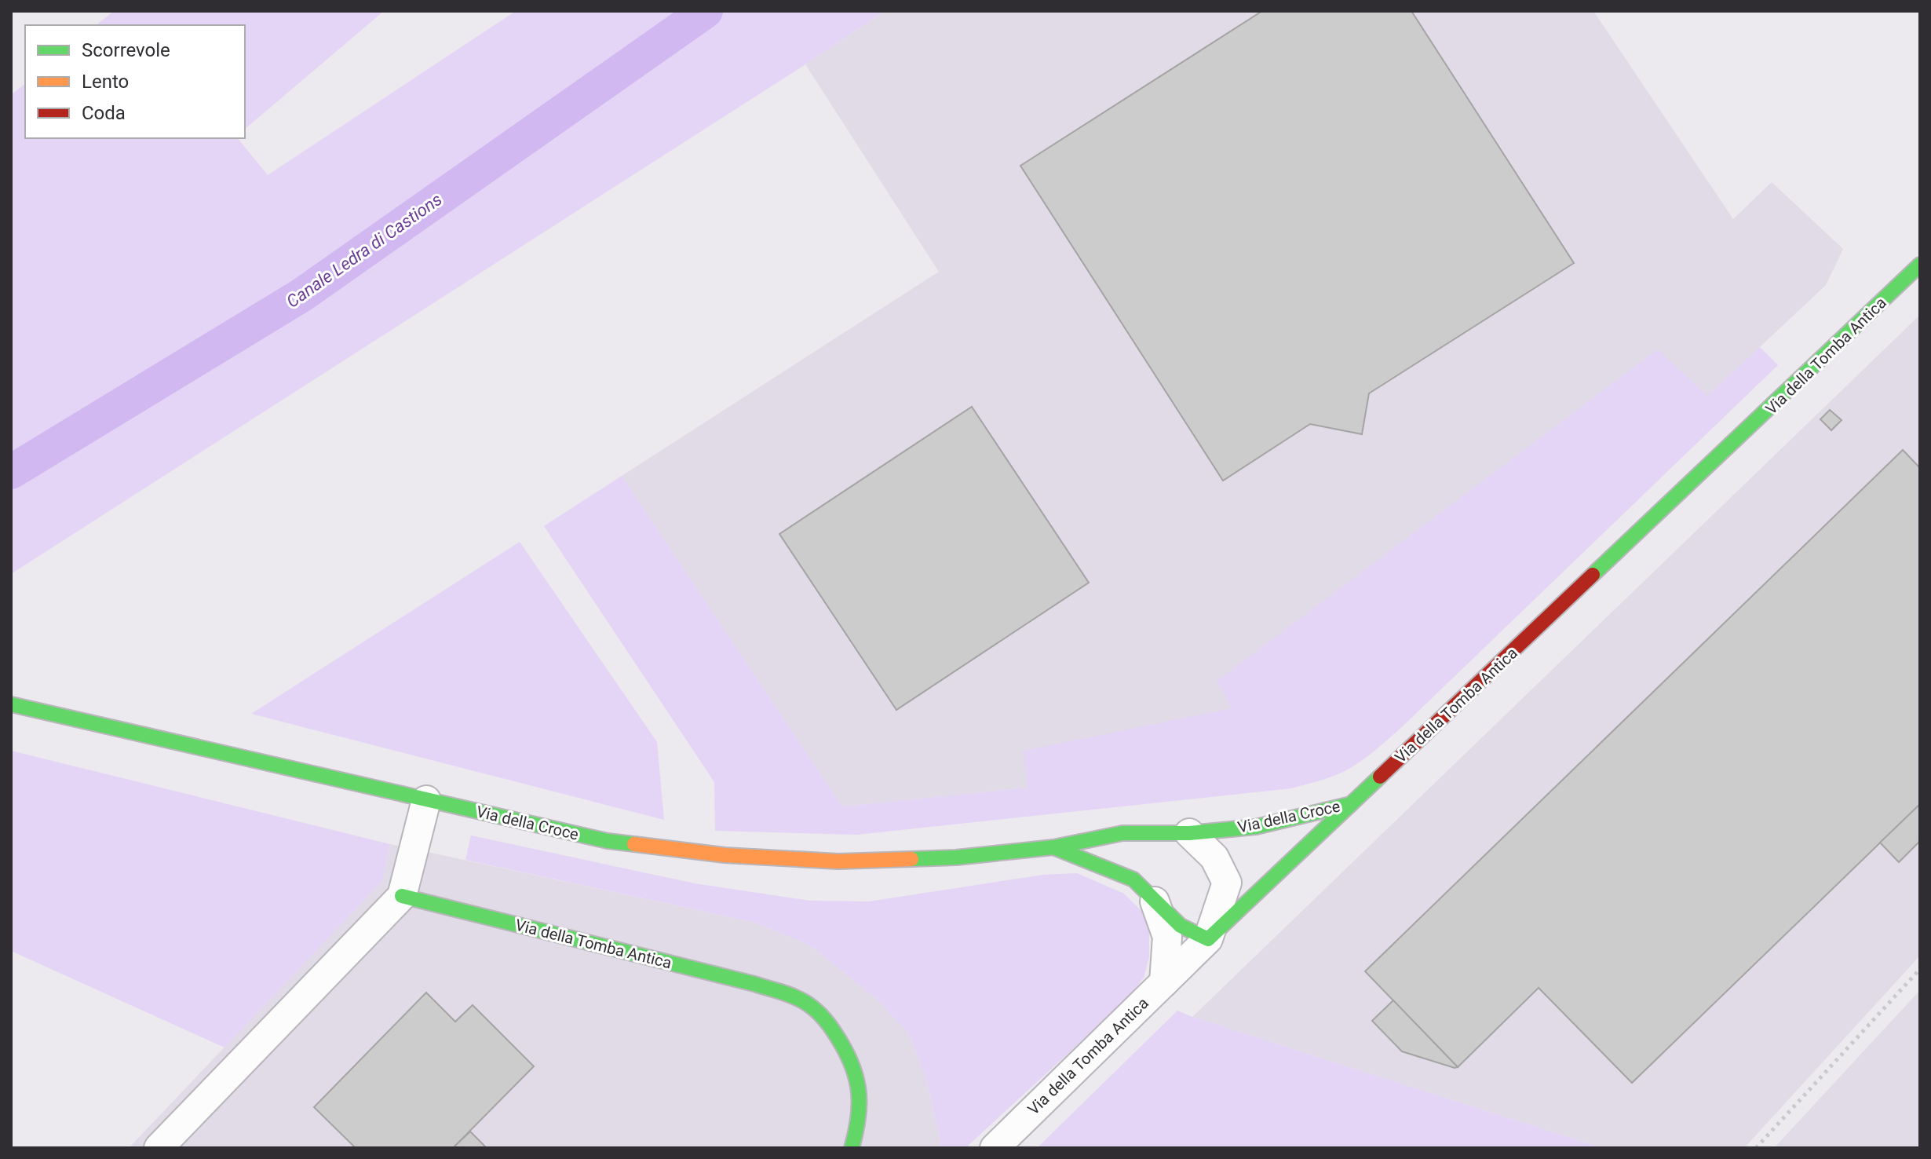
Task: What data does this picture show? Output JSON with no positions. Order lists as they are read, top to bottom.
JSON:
{
  "streets": {
    "main road": ["Via della Tomba Antica", "Via della Croce"]
  },
  "crossings": [
    ["Via della Tomba Antica", "Via della Croce"]
  ],
  "water": ["Canale Ledra di Castions"],
  "legend": ["Scorrevole", "Lento", "Coda"]
}
